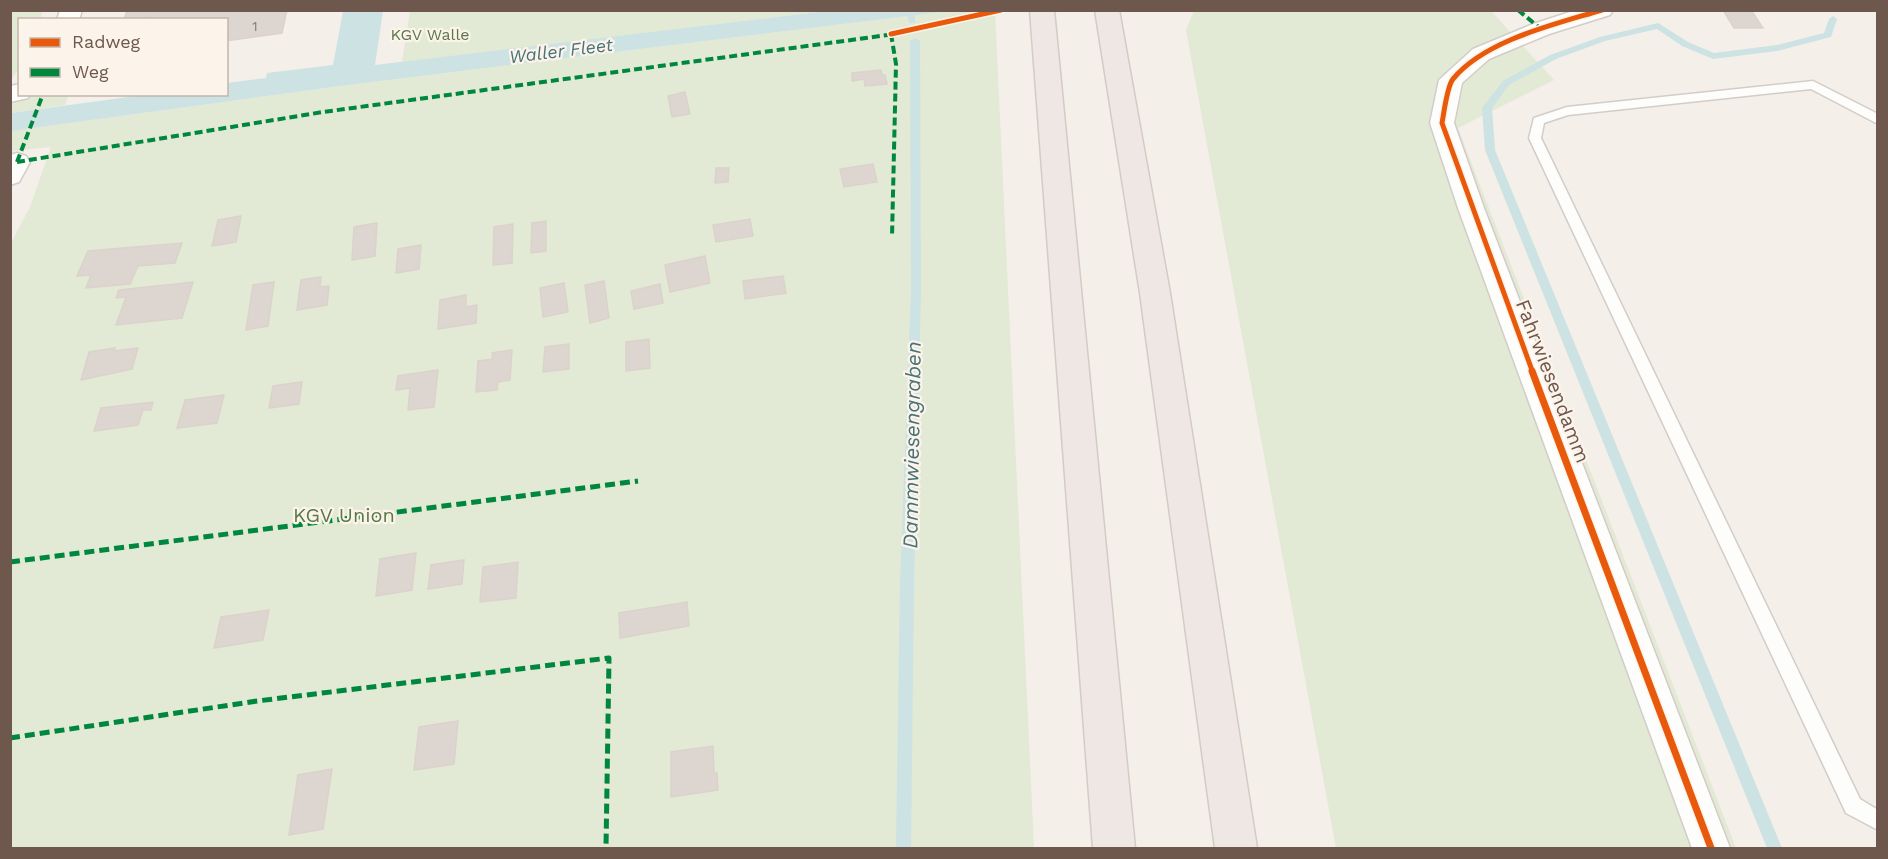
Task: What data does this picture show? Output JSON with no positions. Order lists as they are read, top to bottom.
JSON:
{
  "streets": {
    "street": ["Fahrwiesendamm"]
  },
  "water": ["Waller Fleet", "Dammwiesengraben"],
  "parks": ["KGV Walle", "KGV Union"],
  "house_numbers": ["1"],
  "legend": ["Radweg", "Weg"]
}
